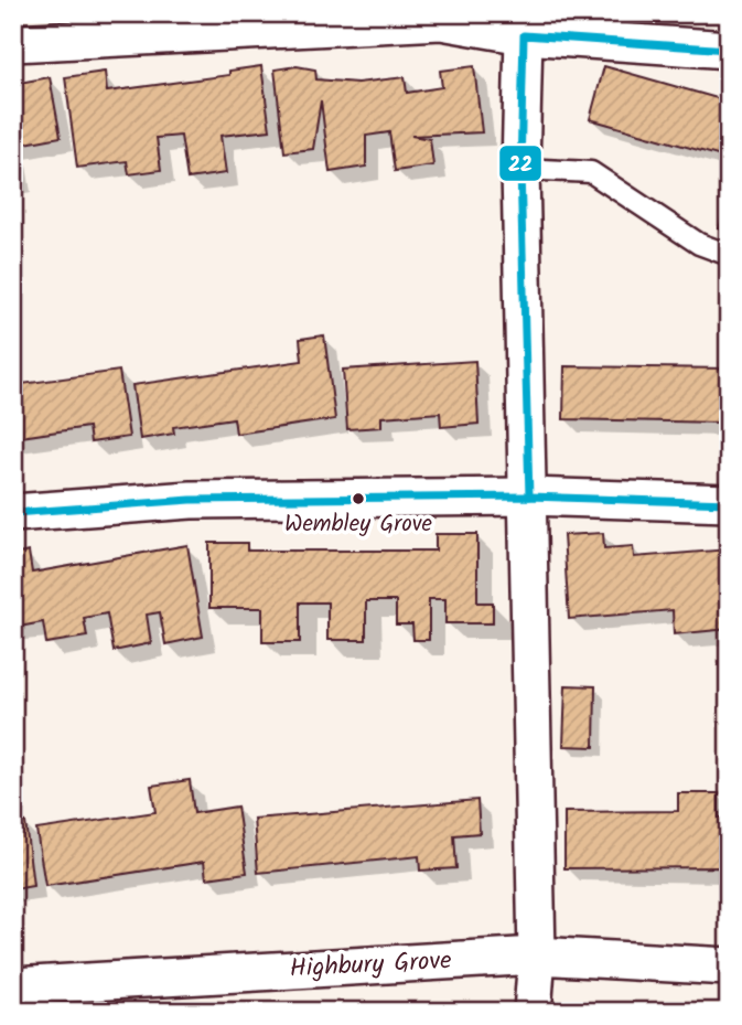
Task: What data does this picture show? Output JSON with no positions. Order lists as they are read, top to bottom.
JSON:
{
  "streets": {
    "street": ["Highbury Grove"]
  },
  "places": ["Wembley Grove"],
  "lines": ["transit line 22"]
}
